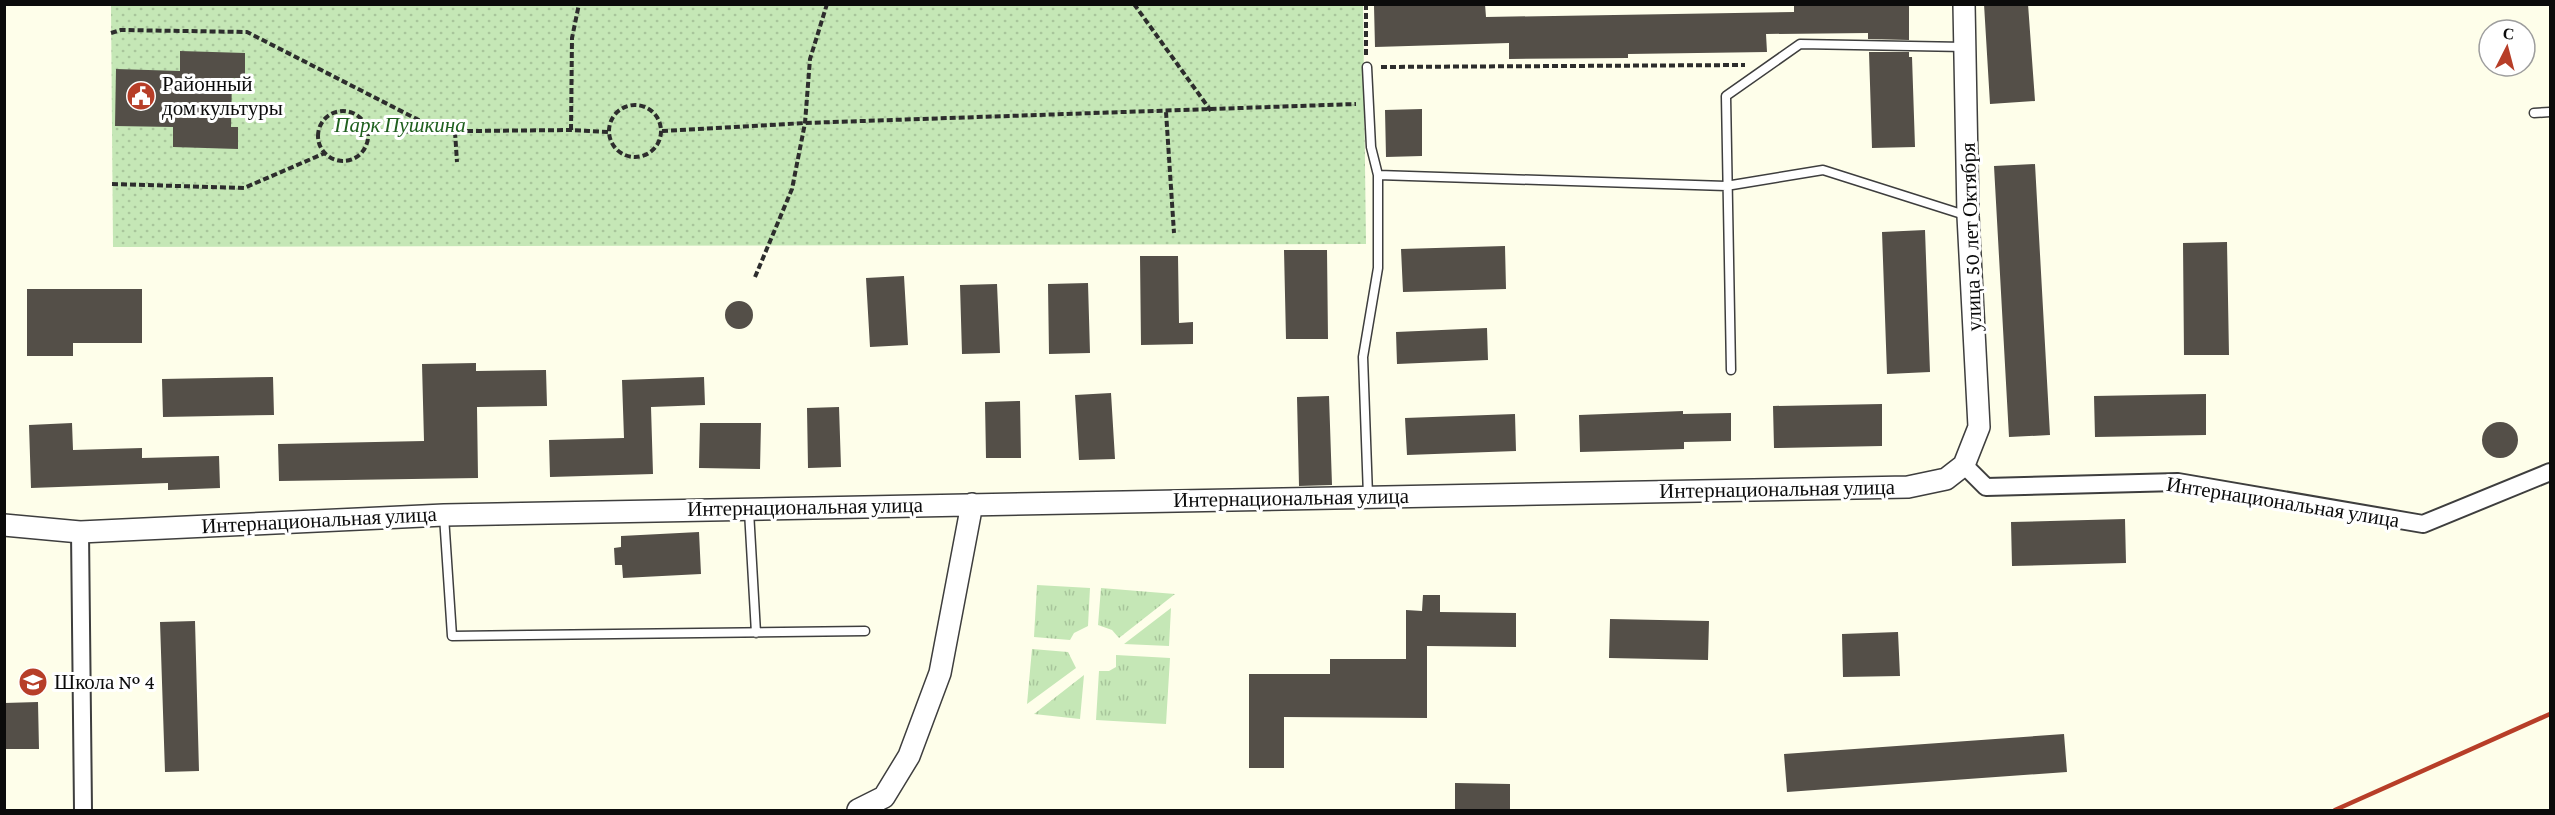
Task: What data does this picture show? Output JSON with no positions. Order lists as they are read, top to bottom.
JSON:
{
  "streets": {
    "street": ["улица 50 лет Октября", "Интернациональная улица"]
  },
  "crossings": [
    ["улица 50 лет Октября", "Интернациональная улица"]
  ],
  "parks": ["Парк Пушкина"],
  "places": {
    "public building": ["Районный дом культуры"],
    "school or university": ["Школа № 4"]
  },
  "north": "top"
}
